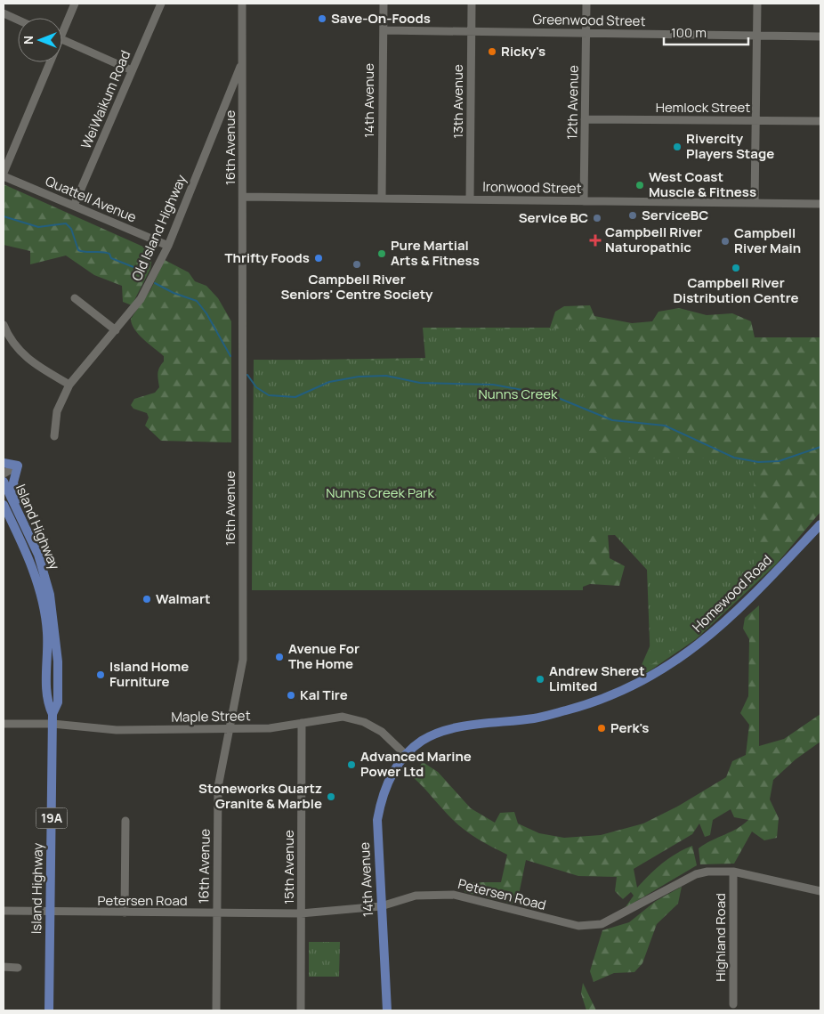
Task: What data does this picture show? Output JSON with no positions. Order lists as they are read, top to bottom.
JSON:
{
  "streets": {
    "main road": [
      "14th Avenue",
      "Island Highway",
      "Homewood Road",
      "19A"
    ],
    "street": [
      "Greenwood Street",
      "WeiWaikum Road",
      "13th Avenue",
      "12th Avenue",
      "Hemlock Street",
      "16th Avenue",
      "Ironwood Street",
      "Quattell Avenue",
      "Old Island Highway",
      "Maple Street",
      "15th Avenue",
      "Petersen Road",
      "Highland Road"
    ]
  },
  "crossings": [
    ["Greenwood Street", "14th Avenue"],
    ["Greenwood Street", "13th Avenue"],
    ["Greenwood Street", "12th Avenue"],
    ["WeiWaikum Road", "Quattell Avenue"],
    ["14th Avenue", "Ironwood Street"],
    ["14th Avenue", "Homewood Road"],
    ["14th Avenue", "Maple Street"],
    ["14th Avenue", "Petersen Road"],
    ["13th Avenue", "Ironwood Street"],
    ["12th Avenue", "Hemlock Street"],
    ["12th Avenue", "Ironwood Street"],
    ["16th Avenue", "Ironwood Street"],
    ["16th Avenue", "Old Island Highway"],
    ["16th Avenue", "Maple Street"],
    ["16th Avenue", "Petersen Road"],
    ["Quattell Avenue", "Old Island Highway"],
    ["Island Highway", "Maple Street"],
    ["Island Highway", "Petersen Road"],
    ["Homewood Road", "Maple Street"],
    ["Maple Street", "15th Avenue"],
    ["15th Avenue", "Petersen Road"],
    ["Petersen Road", "Highland Road"]
  ],
  "parks": ["Nunns Creek", "Nunns Creek Park"],
  "places": {
    "other": [
      "Save-On-Foods",
      "Ricky's",
      "Rivercity Players Stage",
      "West Coast Muscle & Fitness",
      "ServiceBC",
      "Service BC",
      "Campbell River Main",
      "Pure Martial Arts & Fitness",
      "Thrifty Foods",
      "Campbell River Seniors' Centre Society",
      "Campbell River Distribution Centre",
      "Walmart",
      "Avenue For The Home",
      "Island Home Furniture",
      "Andrew Sheret Limited",
      "Kal Tire",
      "Perk's",
      "Advanced Marine Power Ltd",
      "Stoneworks Quartz Granite & Marble"
    ],
    "health": ["Campbell River Naturopathic"]
  },
  "scale_bar": "100 m",
  "north": "left"
}
